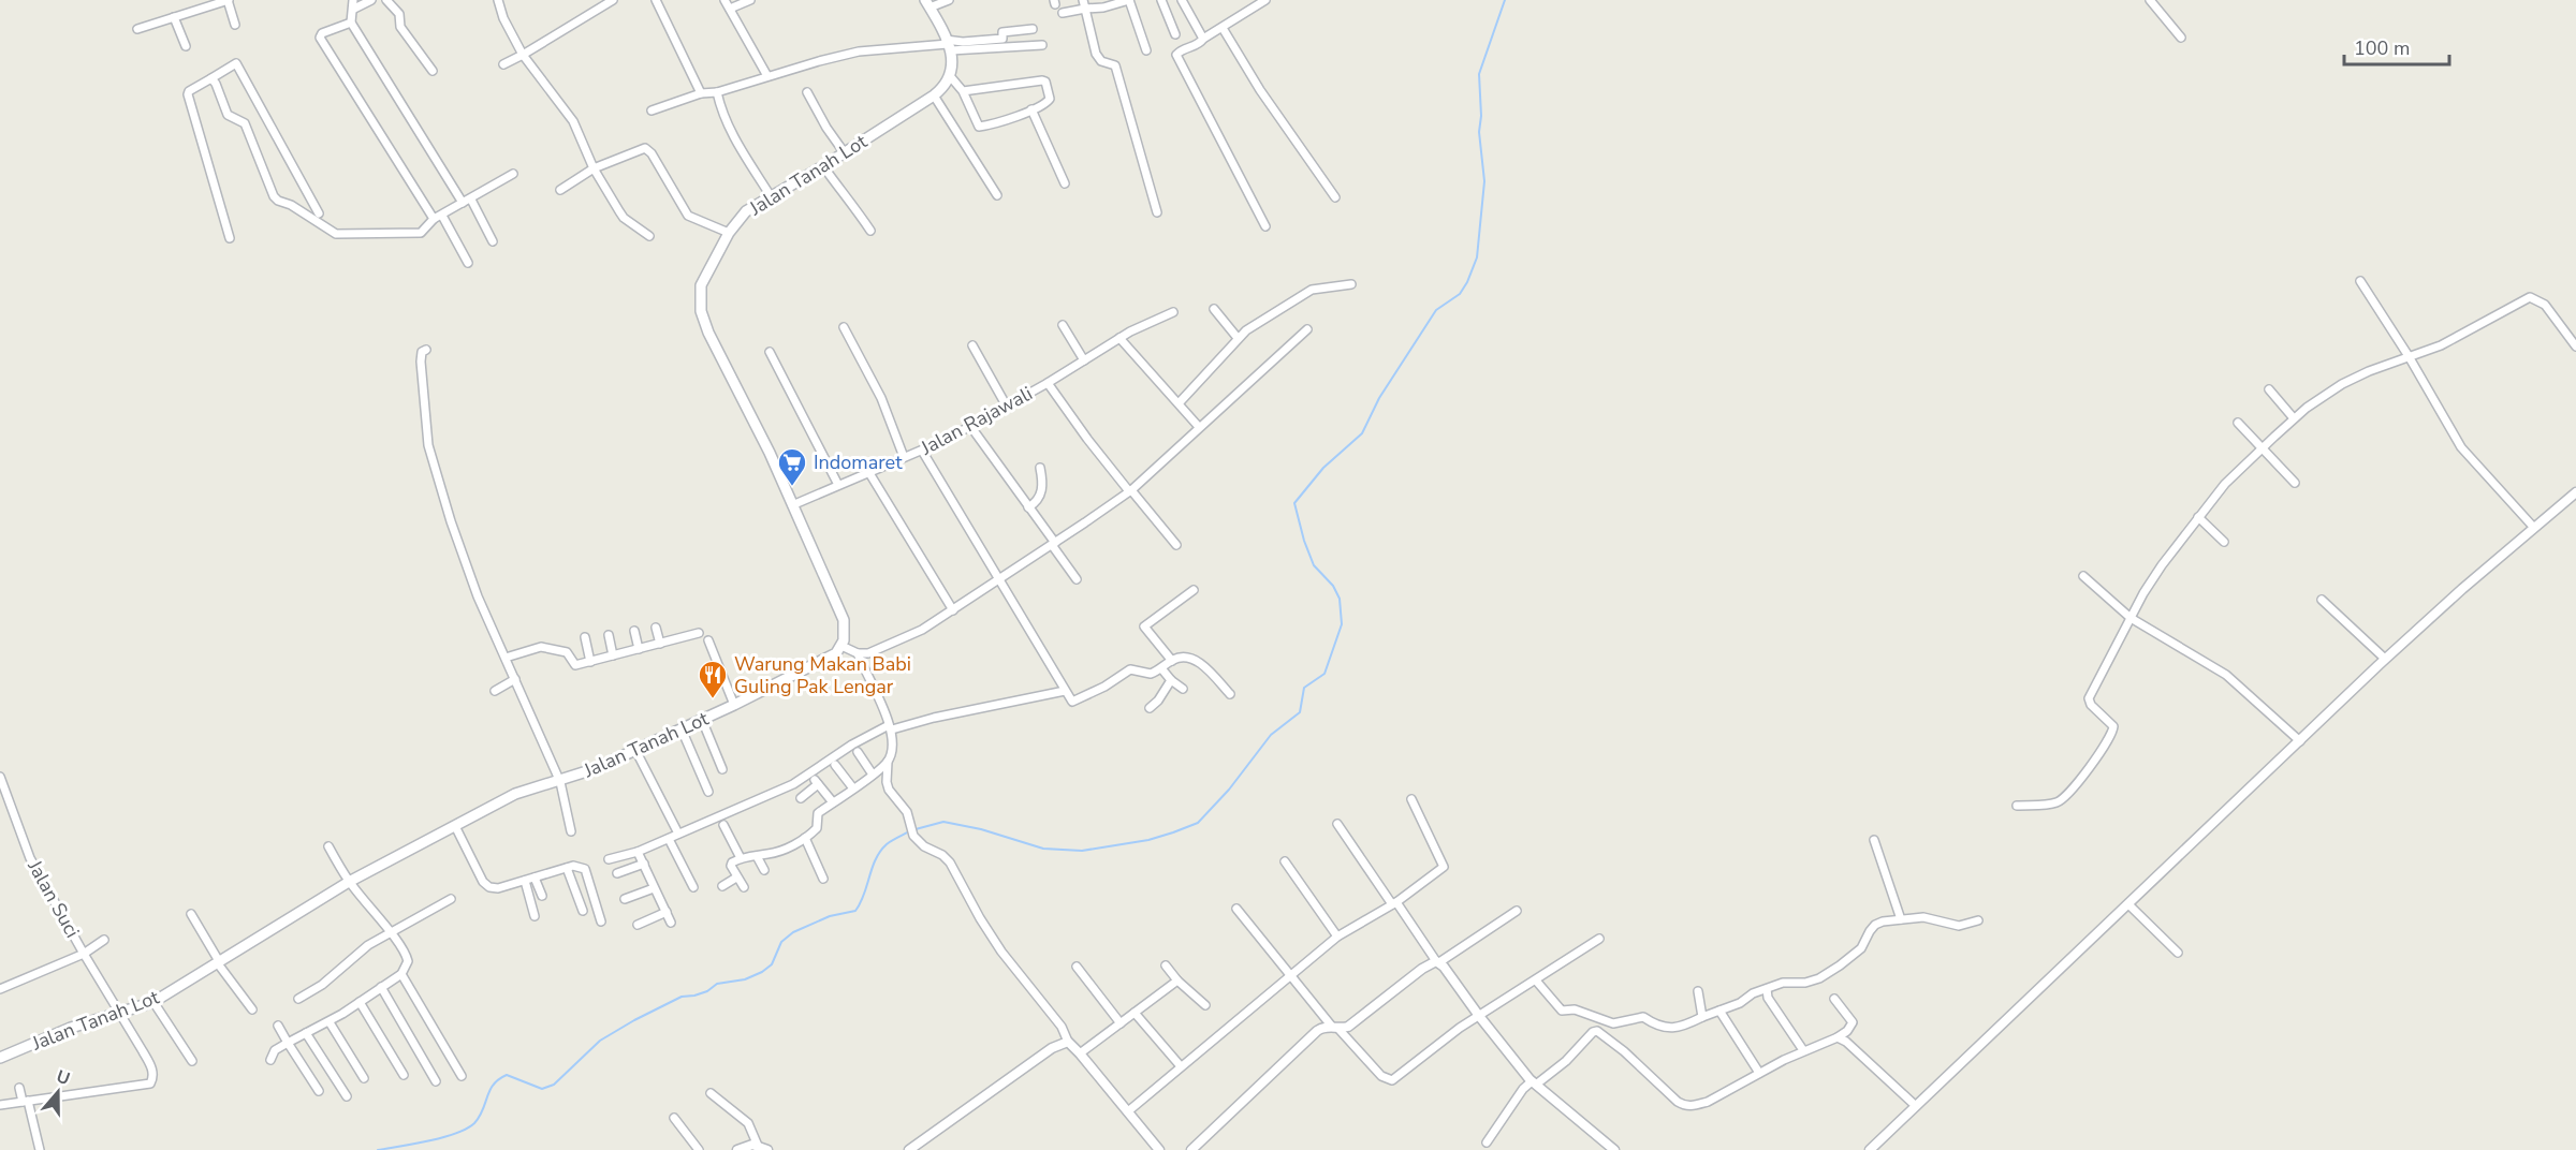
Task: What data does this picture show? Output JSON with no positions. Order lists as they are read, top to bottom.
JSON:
{
  "streets": {
    "main road": ["Jalan Tanah Lot"],
    "street": ["Jalan Rajawali", "Jalan Suci"]
  },
  "crossings": [
    ["Jalan Tanah Lot", "Jalan Rajawali"],
    ["Jalan Tanah Lot", "Jalan Suci"]
  ],
  "places": {
    "supermarket": ["Indomaret"],
    "restaurant": ["Warung Makan Babi Guling Pak Lengar"]
  },
  "scale_bar": "100 m",
  "north": "top"
}
